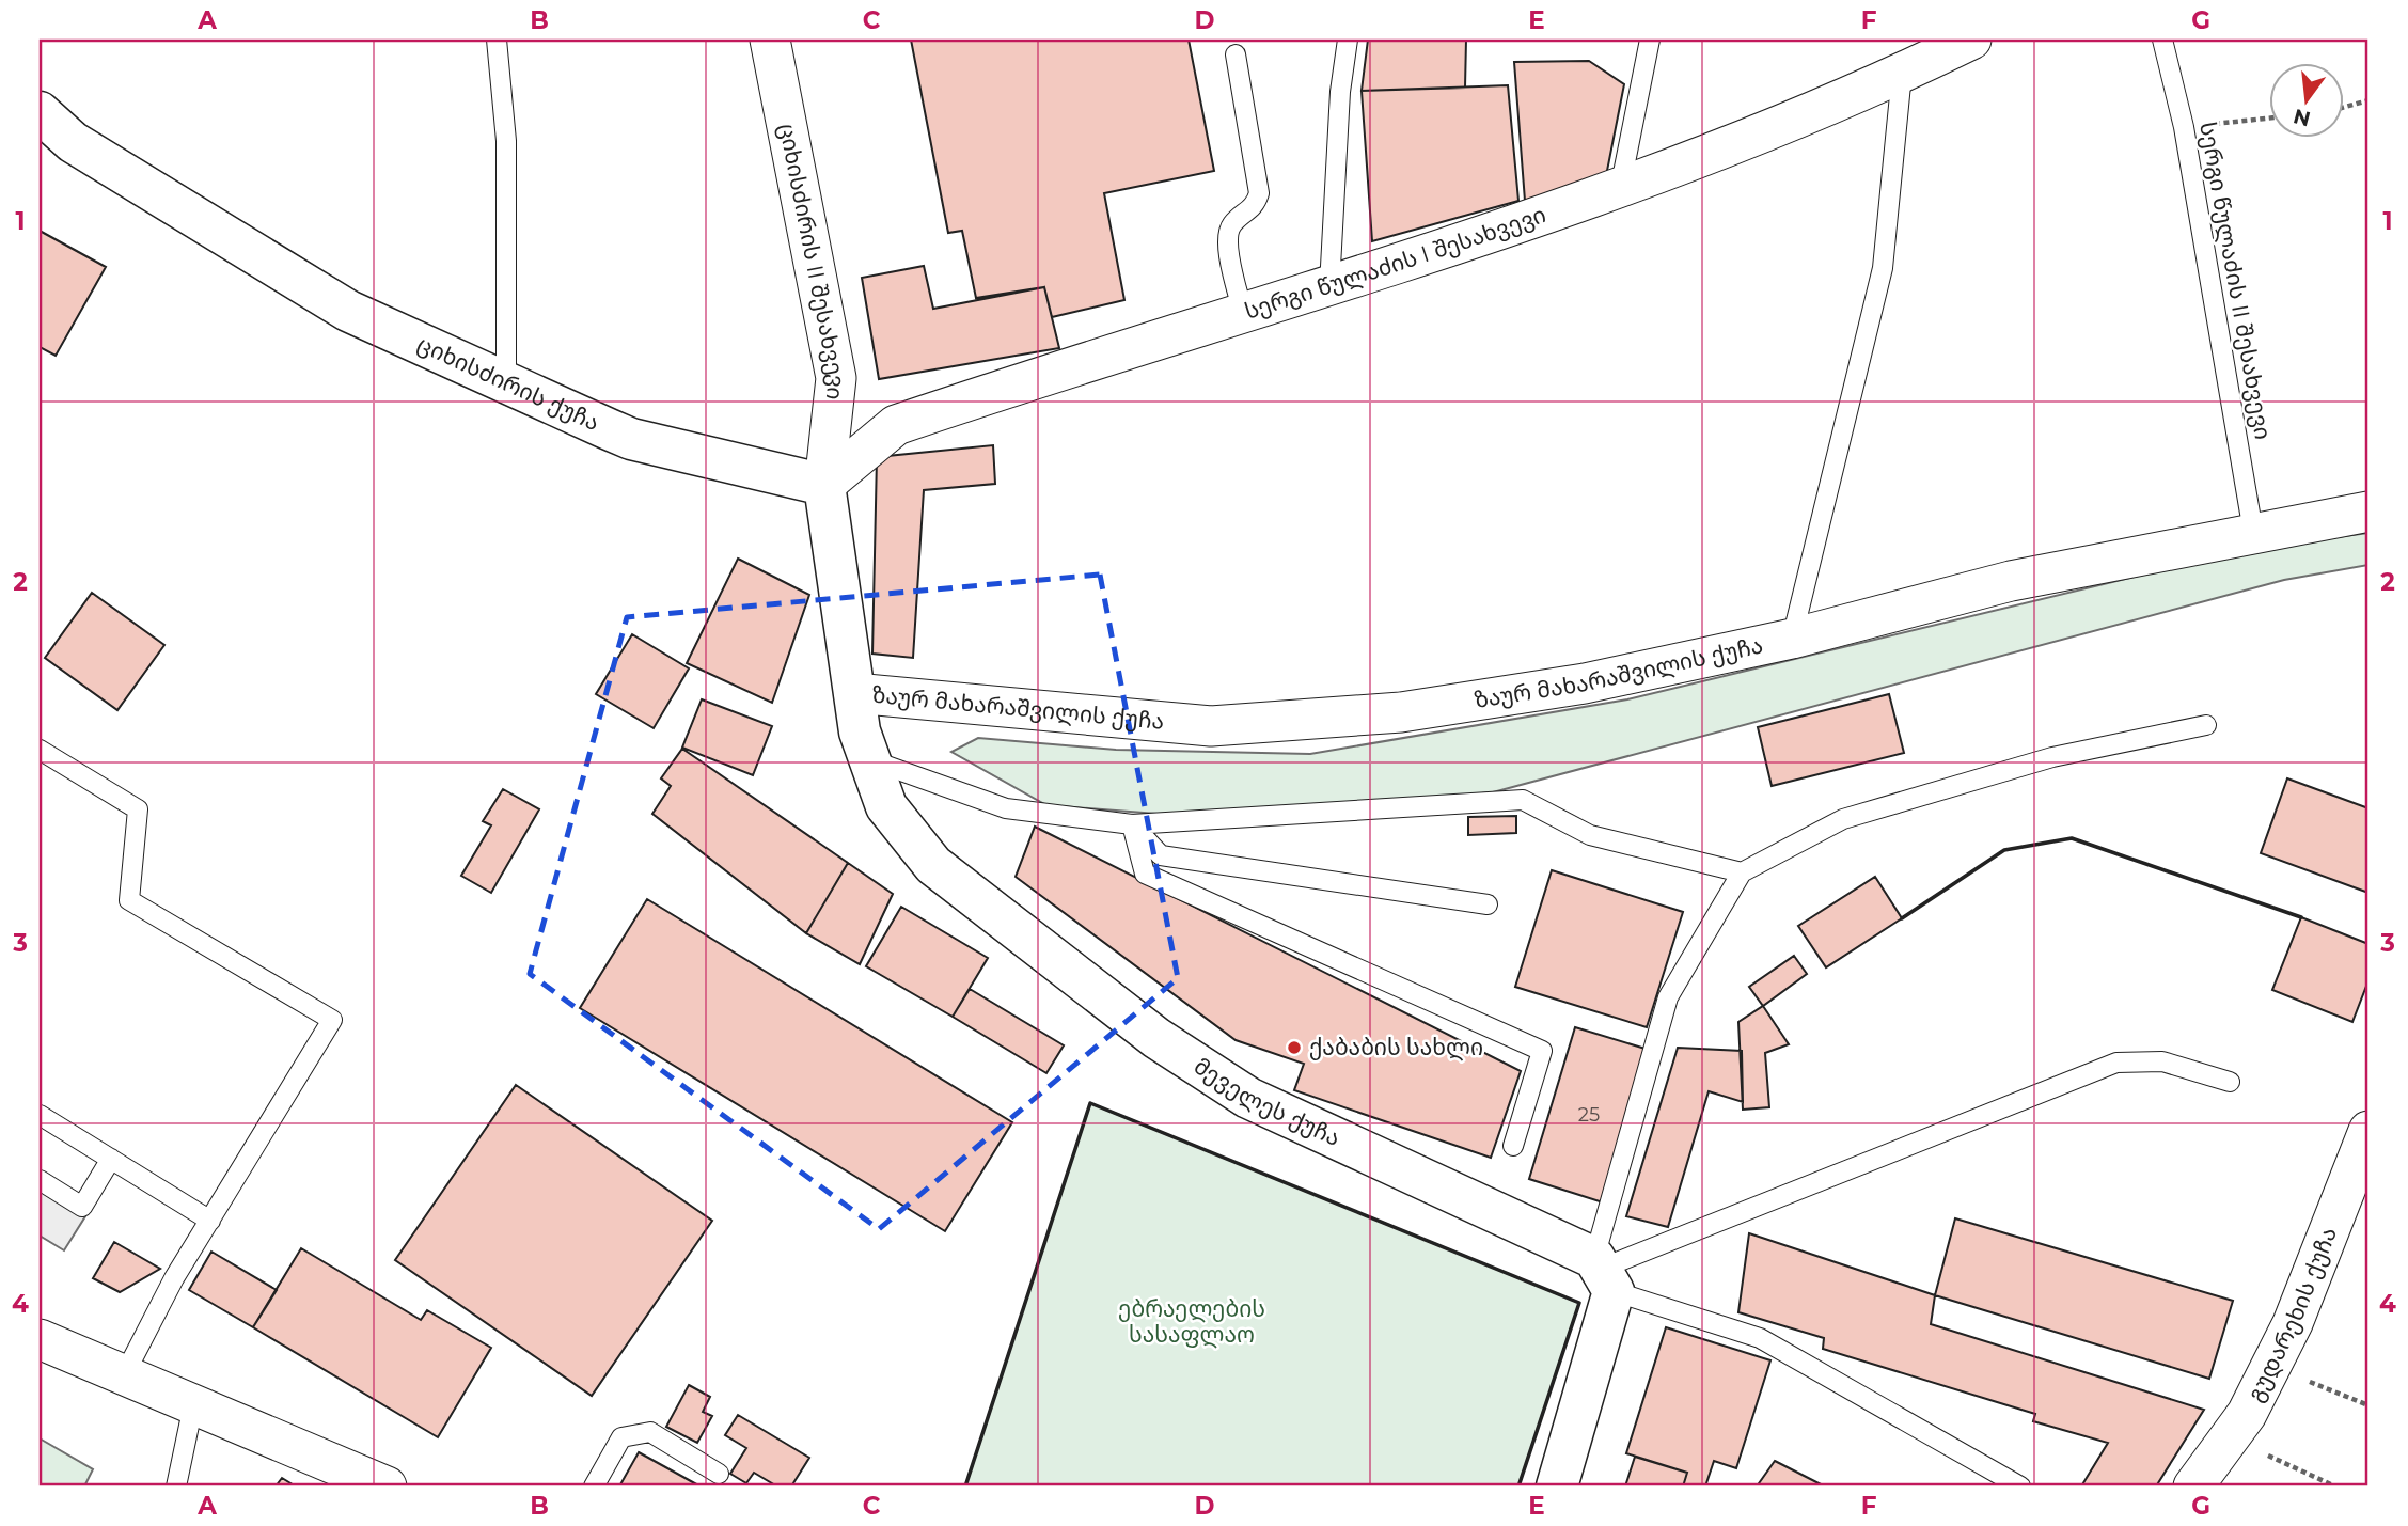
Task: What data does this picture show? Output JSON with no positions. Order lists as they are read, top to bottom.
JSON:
{
  "streets": {
    "street": [
      "ციხისძირის II შესახვევი",
      "სერგი წულაძის I შესახვევი",
      "ციხისძირის ქუჩა",
      "ზაურ მახარაშვილის ქუჩა",
      "მეველეს ქუჩა",
      "გუდარეხის ქუჩა"
    ],
    "lane": ["სერგი წულაძის II შესახვევი"]
  },
  "crossings": [
    ["ციხისძირის II შესახვევი", "სერგი წულაძის I შესახვევი"],
    ["ციხისძირის II შესახვევი", "ციხისძირის ქუჩა"],
    ["სერგი წულაძის I შესახვევი", "ციხისძირის ქუჩა"],
    ["სერგი წულაძის II შესახვევი", "ზაურ მახარაშვილის ქუჩა"],
    ["ზაურ მახარაშვილის ქუჩა", "მეველეს ქუჩა"]
  ],
  "parks": ["ებრაელების სასაფლაო"],
  "places": ["ქაბაბის სახლი"],
  "house_numbers": ["25"],
  "north": "bottom",
  "grid": {
    "columns": [
      "A",
      "B",
      "C",
      "D",
      "E",
      "F",
      "G"
    ],
    "rows": [
      "1",
      "2",
      "3",
      "4"
    ]
  }
}
